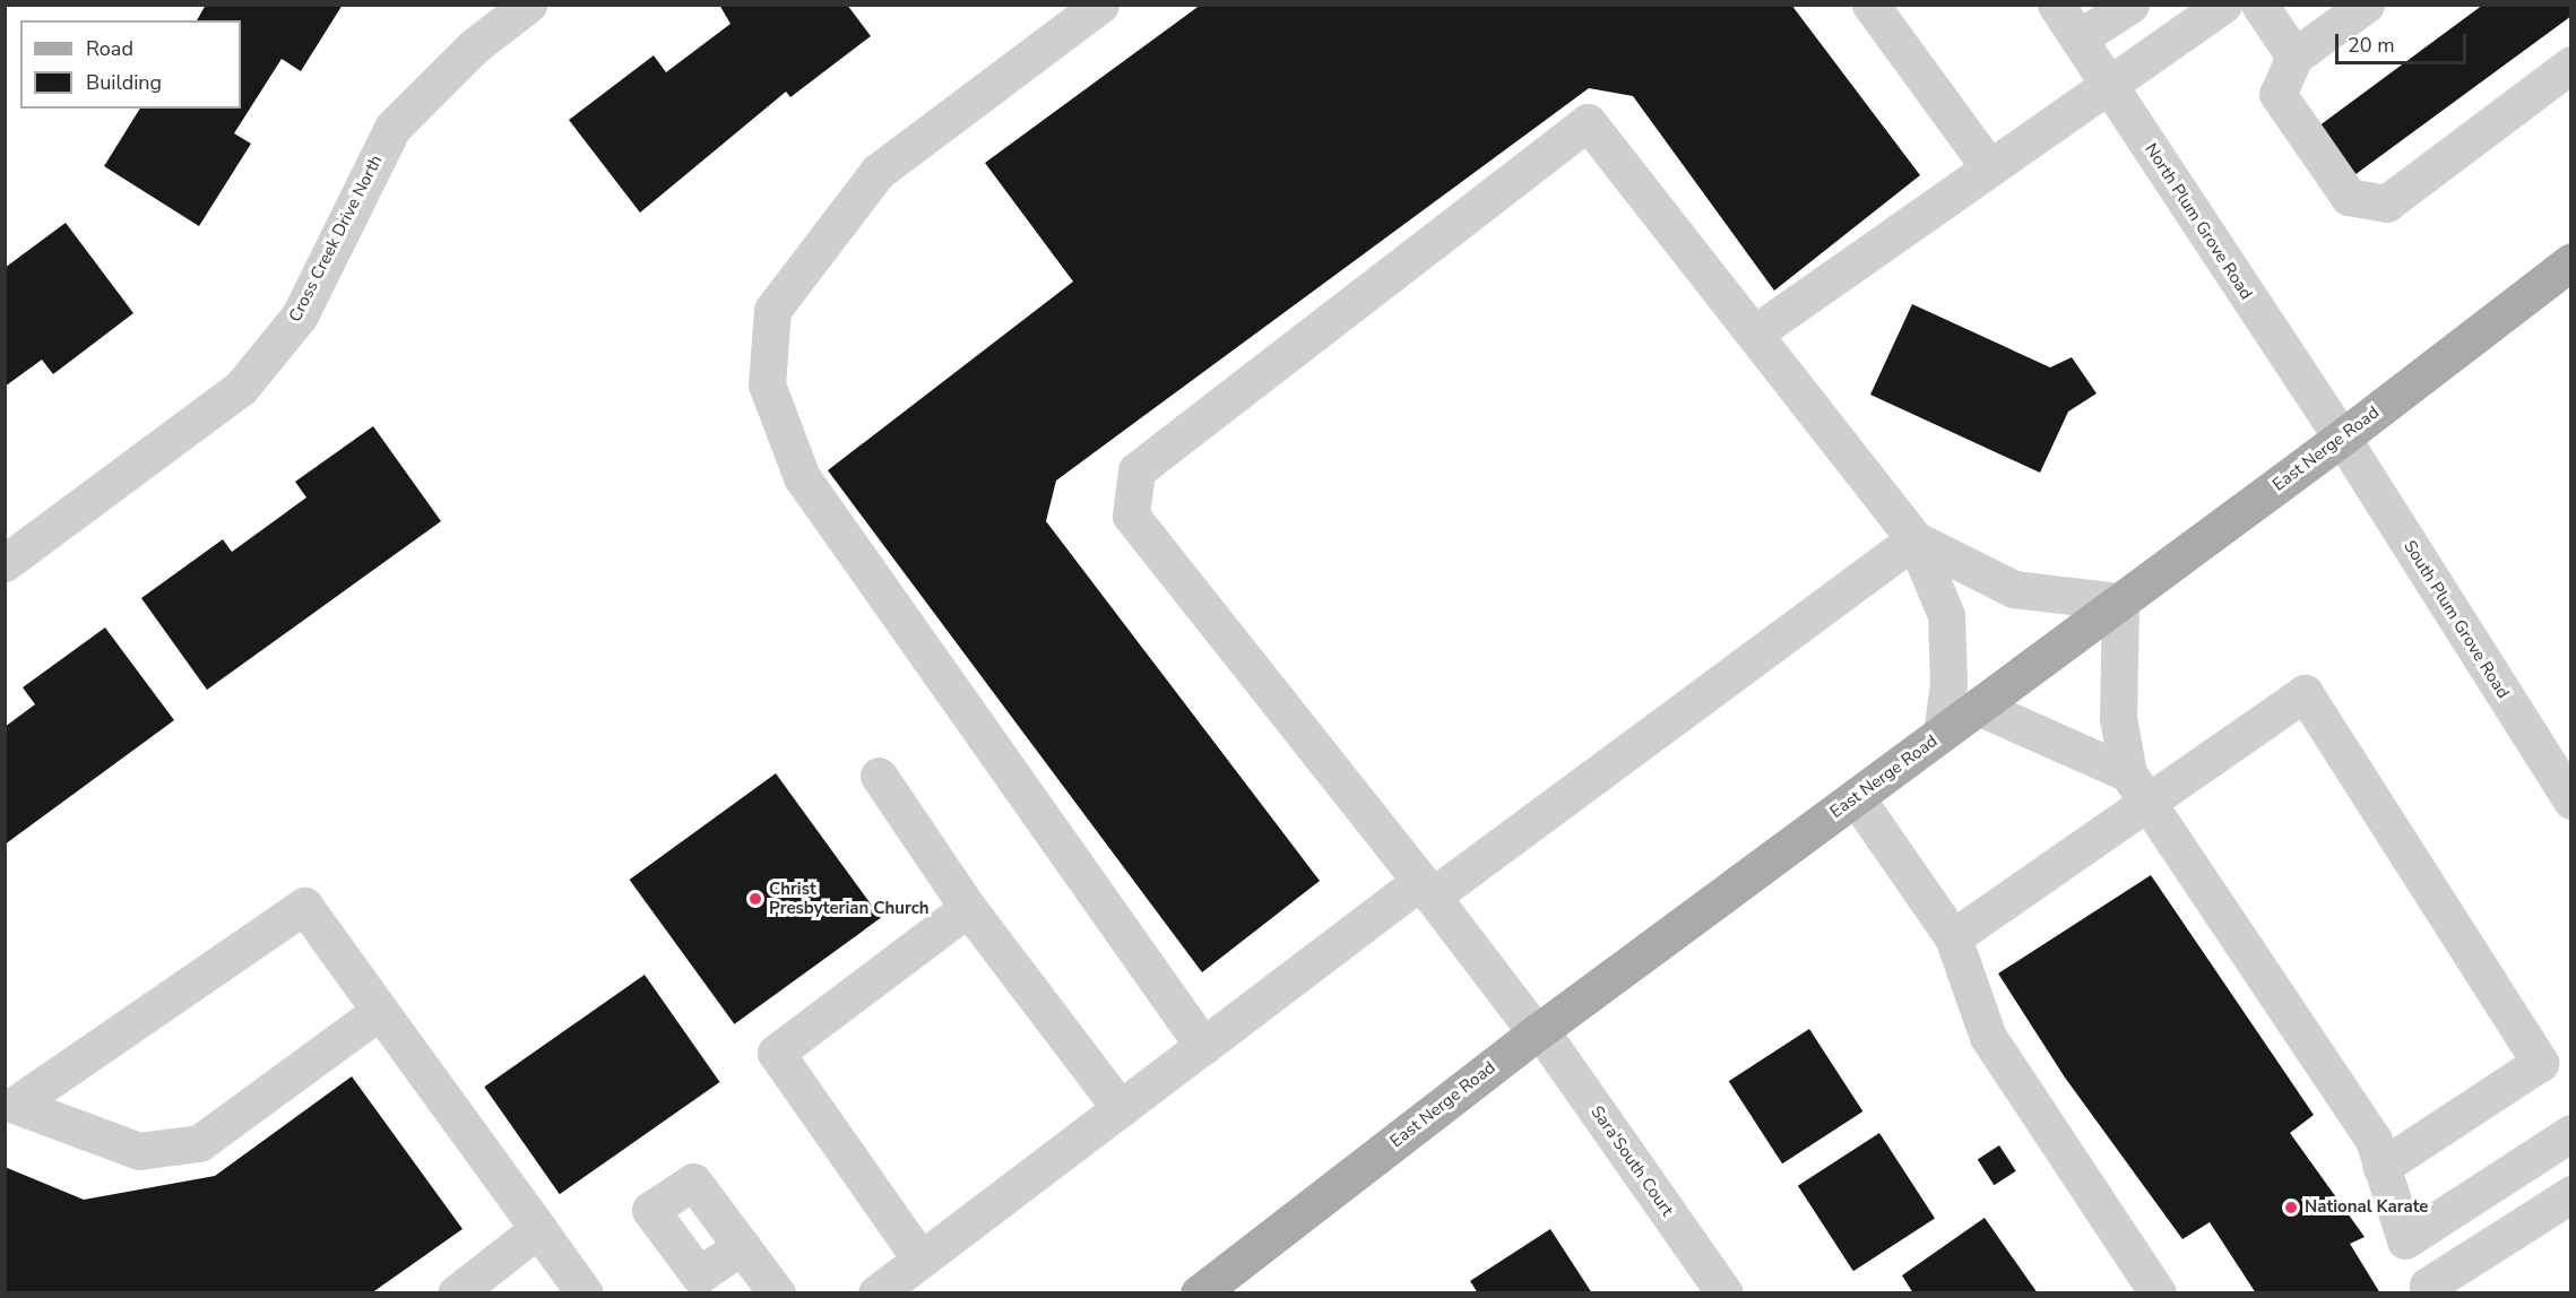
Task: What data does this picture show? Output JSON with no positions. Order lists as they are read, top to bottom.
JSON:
{
  "streets": {
    "main road": ["East Nerge Road"],
    "street": [
      "North Plum Grove Road",
      "Cross Creek Drive North",
      "South Plum Grove Road",
      "Sara'South Court"
    ]
  },
  "crossings": [
    ["North Plum Grove Road", "East Nerge Road"],
    ["North Plum Grove Road", "South Plum Grove Road"],
    ["East Nerge Road", "South Plum Grove Road"],
    ["East Nerge Road", "Sara'South Court"]
  ],
  "places": ["Christ Presbyterian Church", "National Karate"],
  "legend": ["Road", "Building"],
  "scale_bar": "20 m"
}
